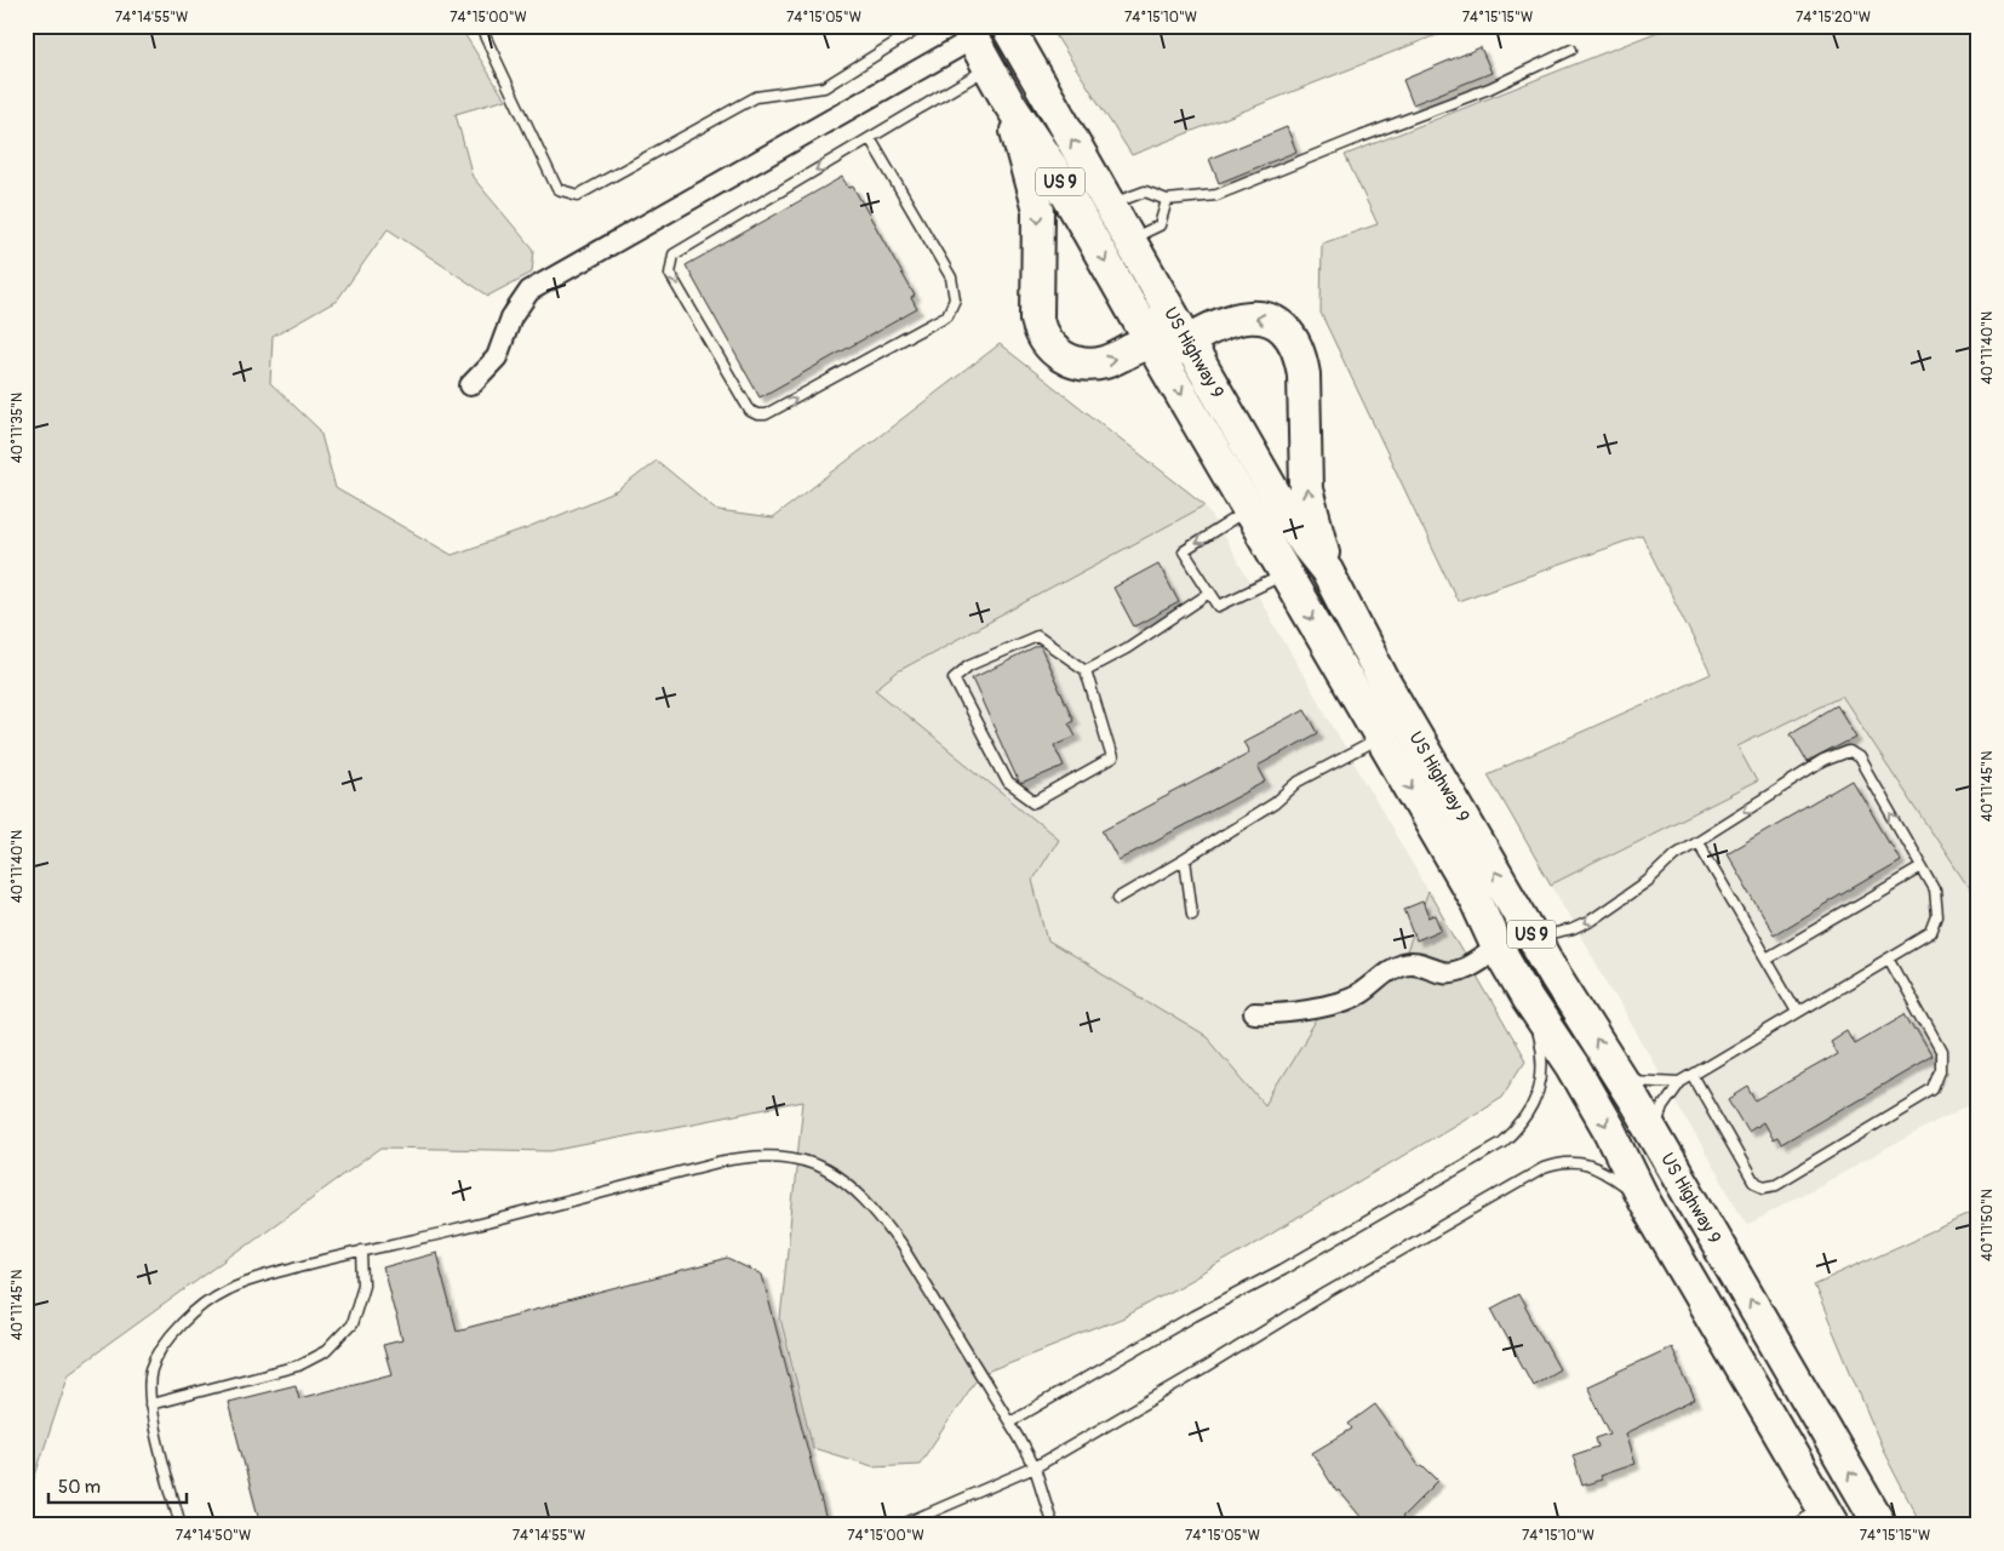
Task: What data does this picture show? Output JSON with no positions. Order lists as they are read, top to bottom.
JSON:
{
  "streets": {
    "highway": ["US 9", "US Highway 9"]
  },
  "scale_bar": "50 m",
  "coordinates": [
    "74°14'55\"W",
    "74°15'00\"W",
    "74°15'05\"W",
    "74°15'10\"W",
    "74°15'15\"W",
    "74°15'20\"W",
    "40°11'40\"N",
    "40°11'35\"N",
    "40°11'45\"N",
    "40°11'50\"N",
    "74°14'50\"W"
  ]
}
